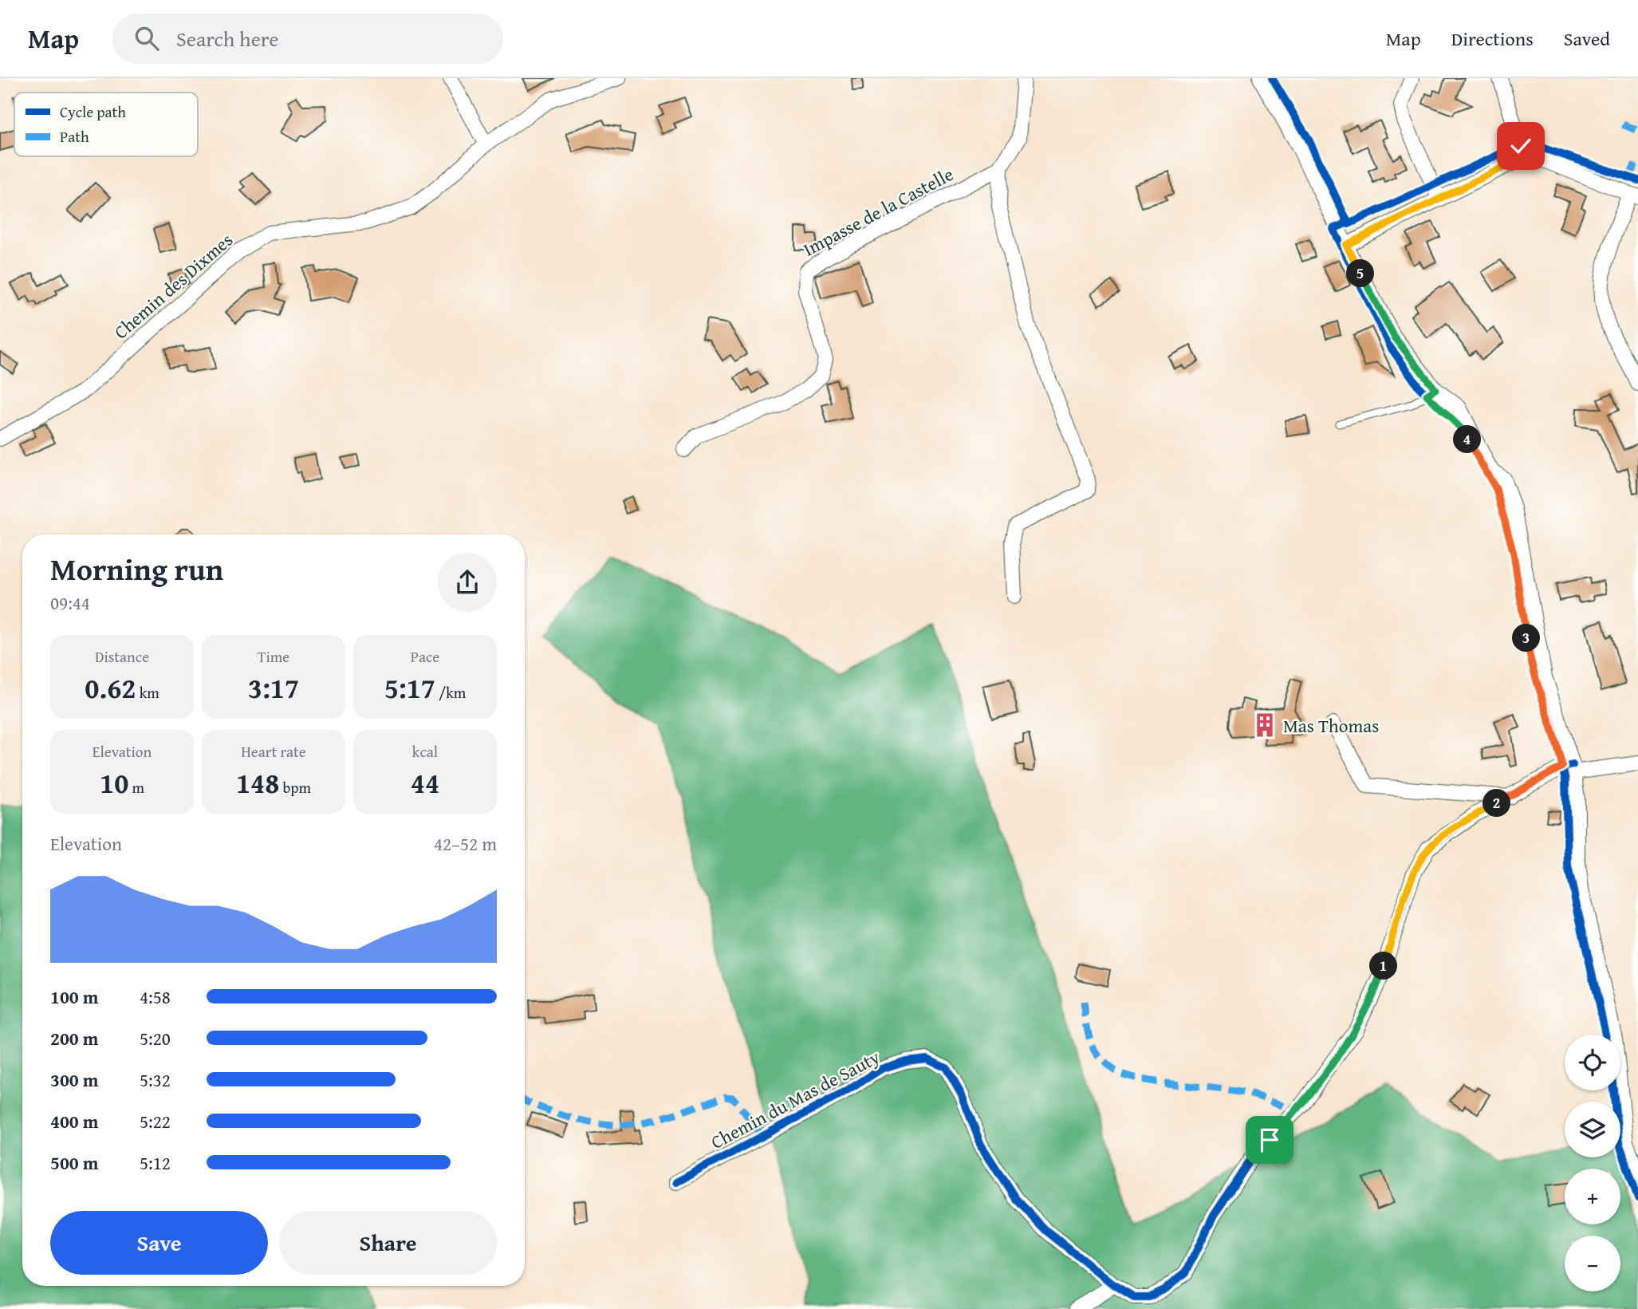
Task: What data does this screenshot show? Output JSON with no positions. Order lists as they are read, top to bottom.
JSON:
{
  "streets": {
    "street": ["Impasse de la Castelle", "Chemin des Dixmes", "Chemin du Mas de Sauty"]
  },
  "places": {
    "building": ["Mas Thomas"]
  },
  "legend": ["Cycle path", "Path"],
  "page": {
    "header": "Map",
    "search": "Search here",
    "nav": ["Map", "Directions", "Saved"],
    "pins": [
      "5",
      "4",
      "3",
      "2",
      "1"
    ],
    "heading": ["Morning run", "09:44"],
    "stats": [
      ["Distance", "0.62 km"],
      ["Time", "3:17"],
      ["Pace", "5:17 /km"],
      ["Elevation", "10 m"],
      ["Heart rate", "148 bpm"],
      ["kcal", "44"]
    ],
    "chart": ["Elevation", "42–52 m"],
    "list": [
      {
        "name": "100 m",
        "note": "4:58"
      },
      {
        "name": "200 m",
        "note": "5:20"
      },
      {
        "name": "300 m",
        "note": "5:32"
      },
      {
        "name": "400 m",
        "note": "5:22"
      },
      {
        "name": "500 m",
        "note": "5:12"
      }
    ],
    "map_buttons": ["+", "−"],
    "buttons": ["Save", "Share"]
  }
}
